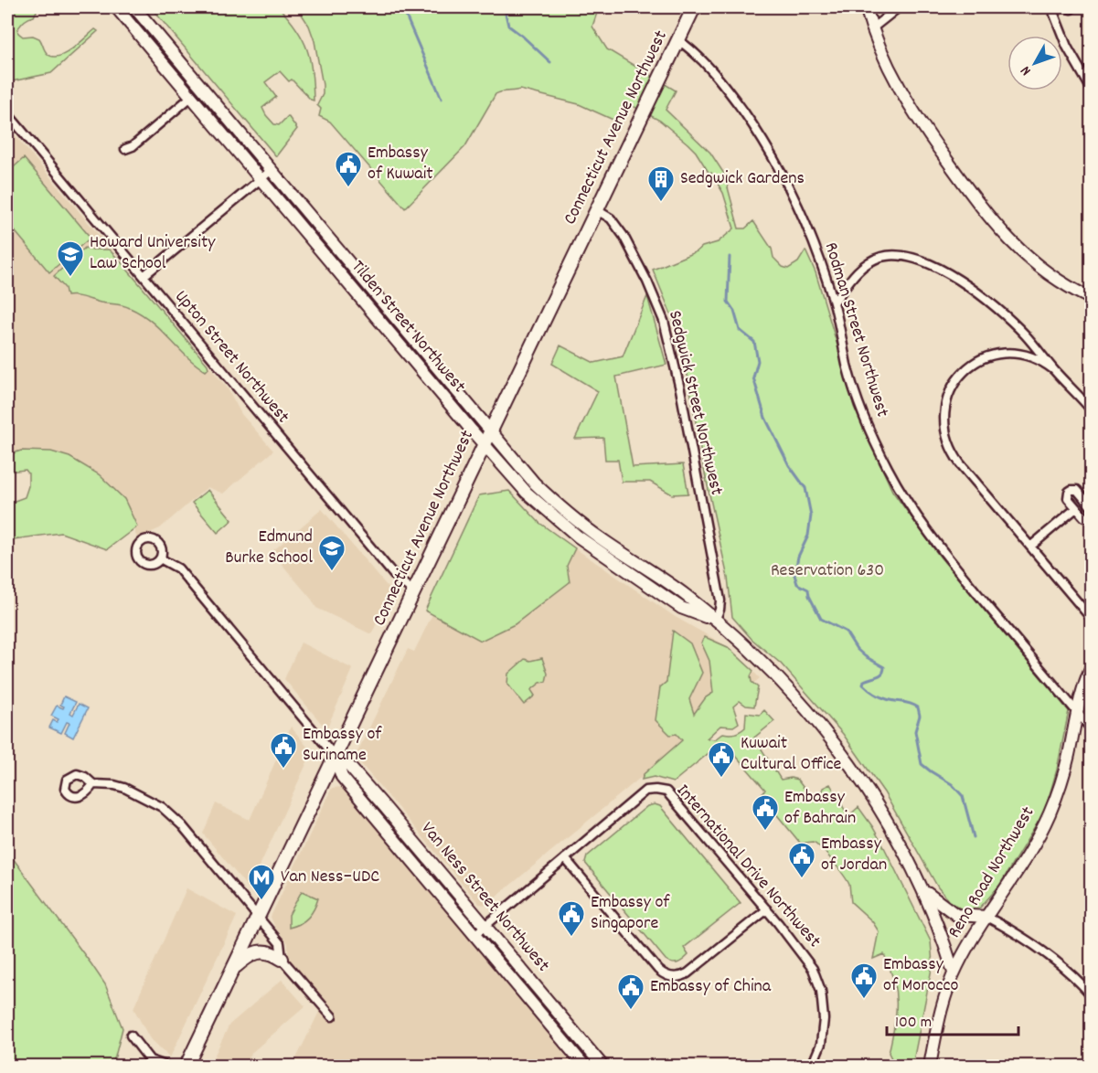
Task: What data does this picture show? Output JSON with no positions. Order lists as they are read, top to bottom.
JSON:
{
  "streets": {
    "main road": ["Connecticut Avenue Northwest"],
    "street": [
      "Tilden Street Northwest",
      "Rodman Street Northwest",
      "Upton Street Northwest",
      "Sedgwick Street Northwest",
      "International Drive Northwest",
      "Reno Road Northwest",
      "Van Ness Street Northwest"
    ]
  },
  "crossings": [
    ["Connecticut Avenue Northwest", "Tilden Street Northwest"],
    ["Connecticut Avenue Northwest", "Rodman Street Northwest"],
    ["Connecticut Avenue Northwest", "Upton Street Northwest"],
    ["Connecticut Avenue Northwest", "Sedgwick Street Northwest"],
    ["Connecticut Avenue Northwest", "Van Ness Street Northwest"],
    ["Tilden Street Northwest", "Sedgwick Street Northwest"],
    ["Tilden Street Northwest", "Reno Road Northwest"],
    ["Rodman Street Northwest", "Reno Road Northwest"],
    ["International Drive Northwest", "Van Ness Street Northwest"]
  ],
  "parks": ["Reservation 630"],
  "places": {
    "public building": [
      "Embassy of Kuwait",
      "Embassy of Suriname",
      "Kuwait Cultural Office",
      "Embassy of Bahrain",
      "Embassy of Jordan",
      "Embassy of Singapore",
      "Embassy of Morocco",
      "Embassy of China"
    ],
    "building": ["Sedgwick Gardens"],
    "school or university": ["Howard University Law School", "Edmund Burke School"],
    "metro station": ["Van Ness–UDC"]
  },
  "scale_bar": "100 m",
  "north": "bottom left"
}
